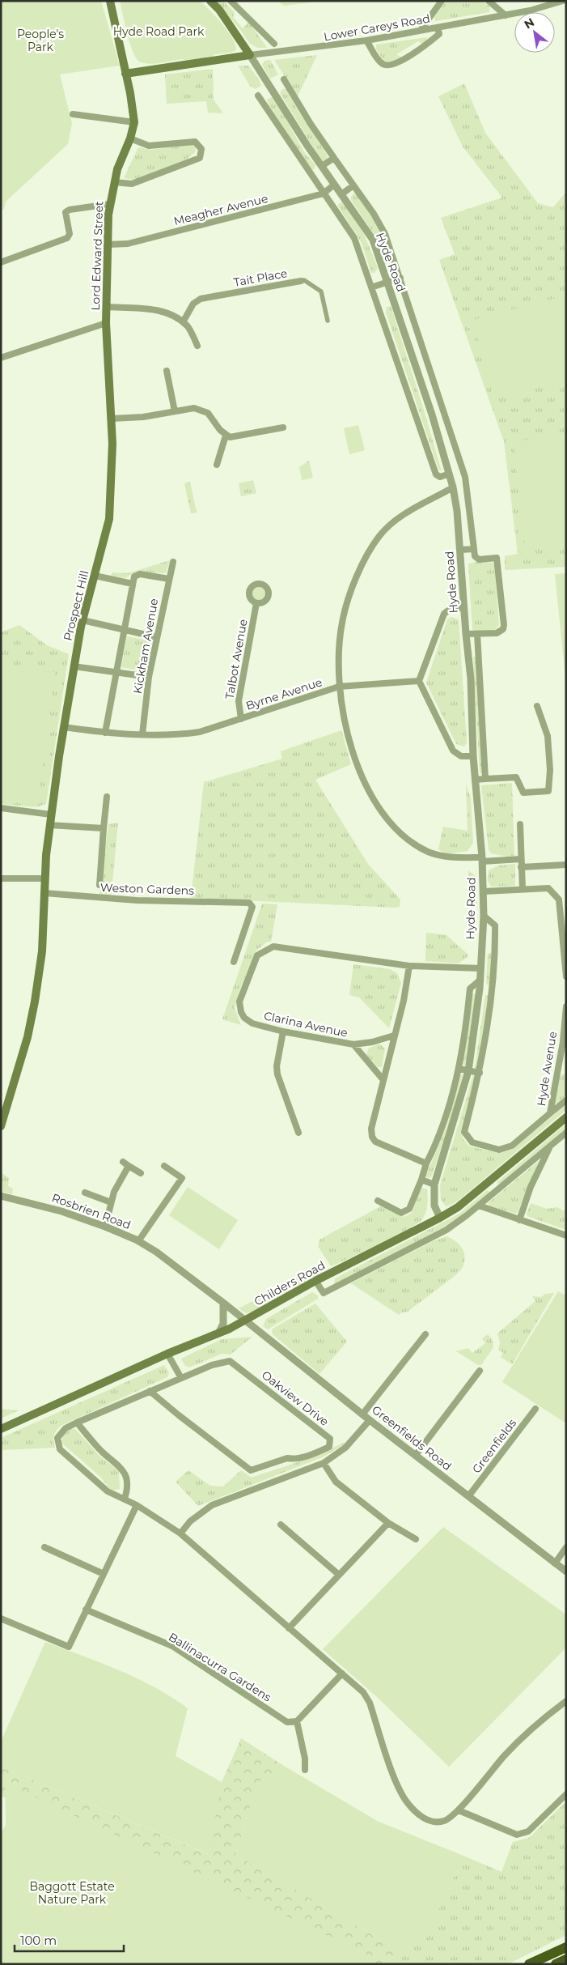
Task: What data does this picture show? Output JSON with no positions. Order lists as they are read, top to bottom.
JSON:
{
  "streets": {
    "main road": [
      "Lord Edward Street",
      "Hyde Road",
      "Prospect Hill",
      "Childers Road"
    ],
    "street": [
      "Lower Careys Road",
      "Meagher Avenue",
      "Tait Place",
      "Kickham Avenue",
      "Talbot Avenue",
      "Byrne Avenue",
      "Weston Gardens",
      "Clarina Avenue",
      "Hyde Avenue",
      "Rosbrien Road",
      "Oakview Drive",
      "Greenfields Road",
      "Greenfields",
      "Ballinacurra Gardens"
    ]
  },
  "crossings": [
    ["Lower Careys Road", "Hyde Road"],
    ["Meagher Avenue", "Lord Edward Street"],
    ["Meagher Avenue", "Hyde Road"],
    ["Lord Edward Street", "Prospect Hill"],
    ["Hyde Road", "Clarina Avenue"],
    ["Hyde Road", "Hyde Avenue"],
    ["Hyde Road", "Childers Road"],
    ["Prospect Hill", "Byrne Avenue"],
    ["Prospect Hill", "Weston Gardens"],
    ["Kickham Avenue", "Byrne Avenue"],
    ["Talbot Avenue", "Byrne Avenue"],
    ["Rosbrien Road", "Childers Road"],
    ["Rosbrien Road", "Greenfields Road"],
    ["Childers Road", "Greenfields Road"],
    ["Greenfields Road", "Greenfields"]
  ],
  "parks": ["Hyde Road Park", "People's Park", "Baggott Estate Nature Park"],
  "scale_bar": "100 m",
  "north": "top left"
}
